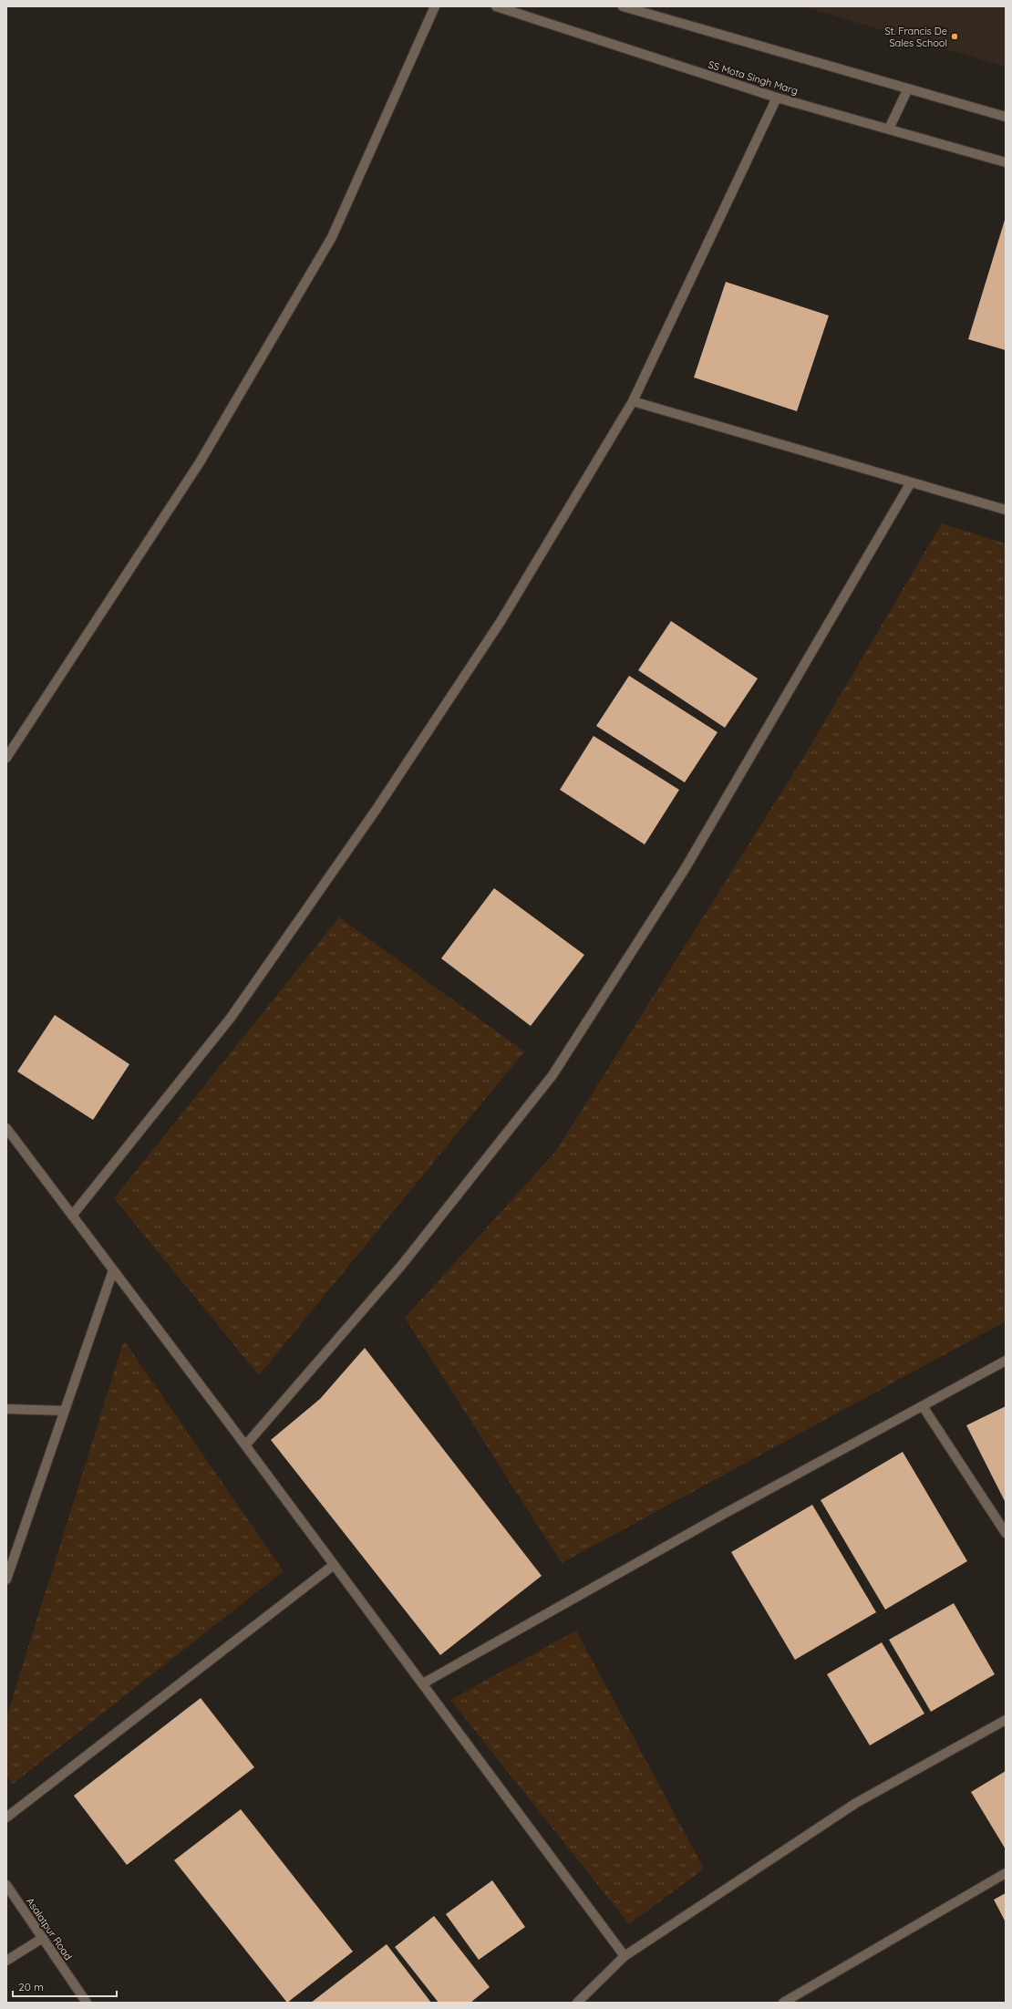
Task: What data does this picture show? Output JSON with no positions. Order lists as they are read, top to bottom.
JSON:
{
  "streets": {
    "street": ["SS Mota Singh Marg", "Asalatpur Road"]
  },
  "places": ["St. Francis De Sales School"],
  "scale_bar": "20 m"
}
